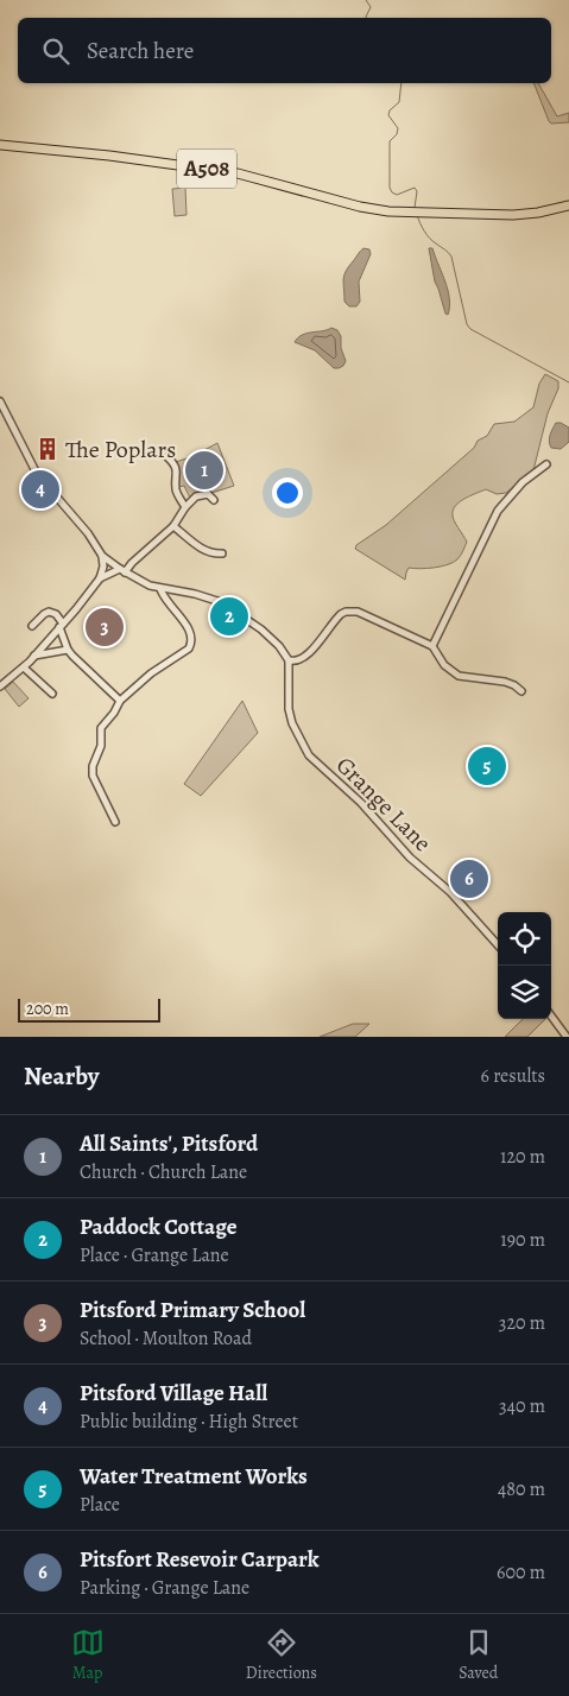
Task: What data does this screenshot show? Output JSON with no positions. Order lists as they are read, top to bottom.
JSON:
{
  "streets": {
    "highway": ["A508"],
    "street": ["Grange Lane"]
  },
  "places": {
    "building": ["The Poplars"]
  },
  "scale_bar": "200 m",
  "page": {
    "search": "Search here",
    "pins": [
      "1",
      "4",
      "2",
      "3",
      "5",
      "6"
    ],
    "scale": "200 m",
    "heading": ["Nearby", "6 results"],
    "list": [
      {
        "mark": "1",
        "name": "All Saints', Pitsford",
        "note": "Church · Church Lane",
        "value": "120 m"
      },
      {
        "mark": "2",
        "name": "Paddock Cottage",
        "note": "Place · Grange Lane",
        "value": "190 m"
      },
      {
        "mark": "3",
        "name": "Pitsford Primary School",
        "note": "School · Moulton Road",
        "value": "320 m"
      },
      {
        "mark": "4",
        "name": "Pitsford Village Hall",
        "note": "Public building · High Street",
        "value": "340 m"
      },
      {
        "mark": "5",
        "name": "Water Treatment Works",
        "note": "Place",
        "value": "480 m"
      },
      {
        "mark": "6",
        "name": "Pitsfort Resevoir Carpark",
        "note": "Parking · Grange Lane",
        "value": "600 m"
      }
    ],
    "nav": ["Map", "Directions", "Saved"]
  }
}
